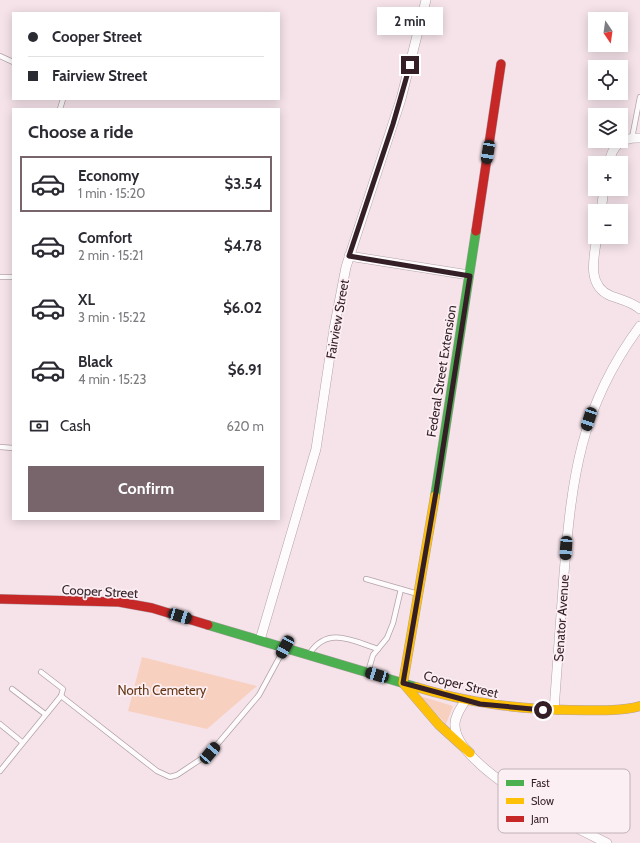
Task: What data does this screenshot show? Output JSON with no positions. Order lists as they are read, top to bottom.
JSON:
{
  "streets": {
    "street": [
      "Fairview Street",
      "Federal Street Extension",
      "Cooper Street",
      "Senator Avenue"
    ]
  },
  "crossings": [
    ["Fairview Street", "Cooper Street"],
    ["Federal Street Extension", "Cooper Street"],
    ["Cooper Street", "Senator Avenue"]
  ],
  "parks": ["North Cemetery"],
  "legend": ["Fast", "Slow", "Jam"],
  "north": "bottom",
  "page": {
    "bubble": "2 min",
    "map_buttons": ["+", "−"],
    "banner": ["Cooper Street", "Fairview Street"],
    "heading": "Choose a ride",
    "list": [
      {
        "name": "Economy",
        "note": "1 min · 15:20",
        "value": "$3.54"
      },
      {
        "name": "Comfort",
        "note": "2 min · 15:21",
        "value": "$4.78"
      },
      {
        "name": "XL",
        "note": "3 min · 15:22",
        "value": "$6.02"
      },
      {
        "name": "Black",
        "note": "4 min · 15:23",
        "value": "$6.91"
      }
    ],
    "pay": ["Cash", "620 m"],
    "buttons": "Confirm"
  }
}
